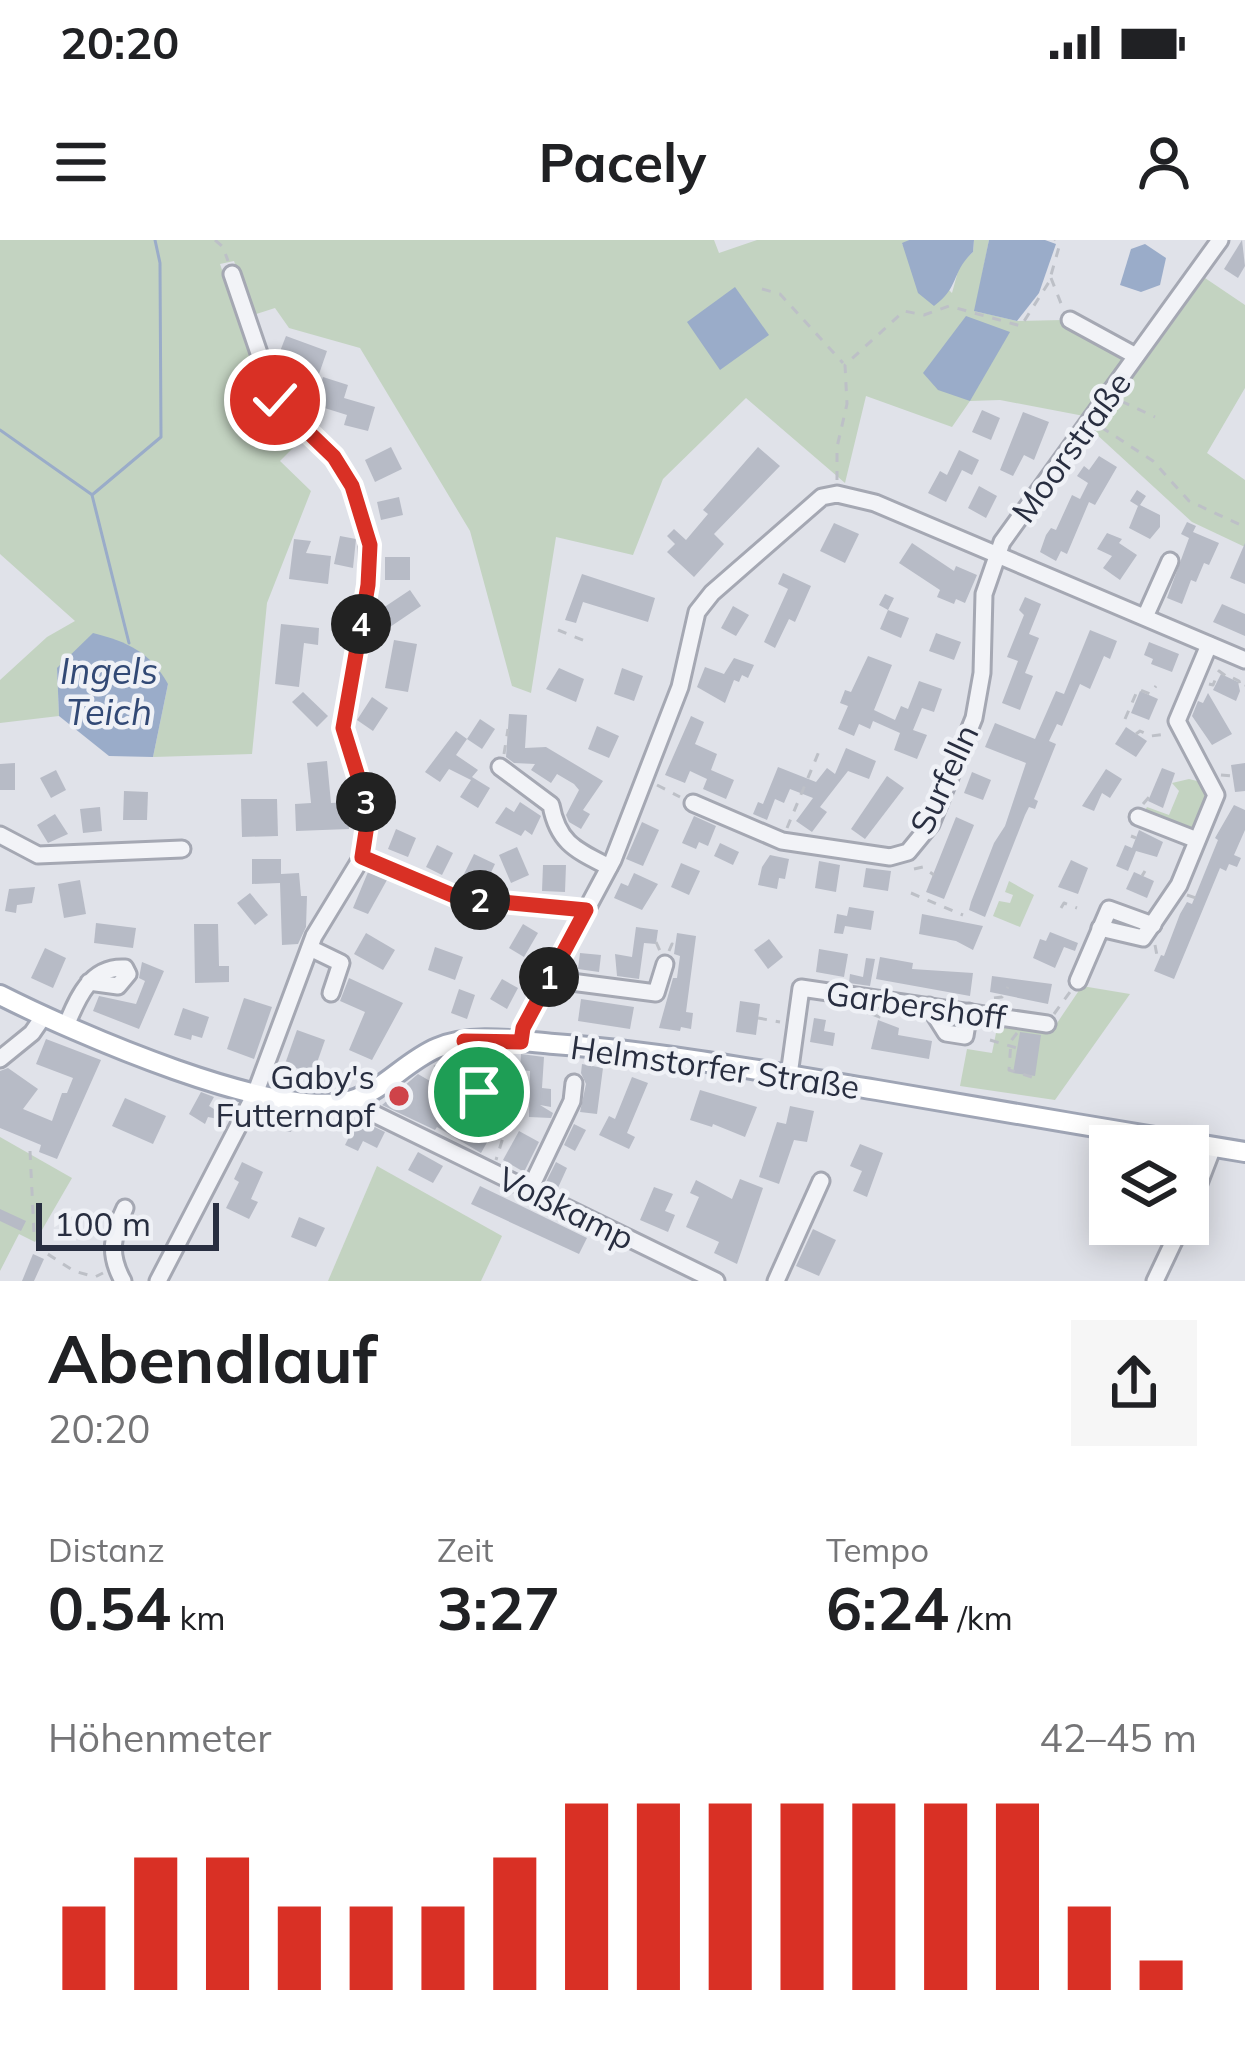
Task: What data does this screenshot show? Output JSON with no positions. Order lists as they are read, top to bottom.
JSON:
{
  "streets": {
    "main road": ["Helmstorfer Straße"],
    "street": [
      "Moorstraße",
      "Surfelln",
      "Garbershoff",
      "Voßkamp"
    ]
  },
  "crossings": [
    ["Moorstraße", "Surfelln"],
    ["Garbershoff", "Helmstorfer Straße"],
    ["Helmstorfer Straße", "Voßkamp"]
  ],
  "water": ["Ingels Teich"],
  "places": ["Gaby's Futternapf"],
  "scale_bar": "100 m",
  "page": {
    "status": "20:20",
    "header": "Pacely",
    "pins": [
      "4",
      "3",
      "2",
      "1"
    ],
    "scale": "100 m",
    "heading": ["Abendlauf", "20:20"],
    "stats": [
      ["Distanz", "0.54 km"],
      ["Zeit", "3:27"],
      ["Tempo", "6:24 /km"]
    ],
    "chart": ["Höhenmeter", "42–45 m"]
  }
}
